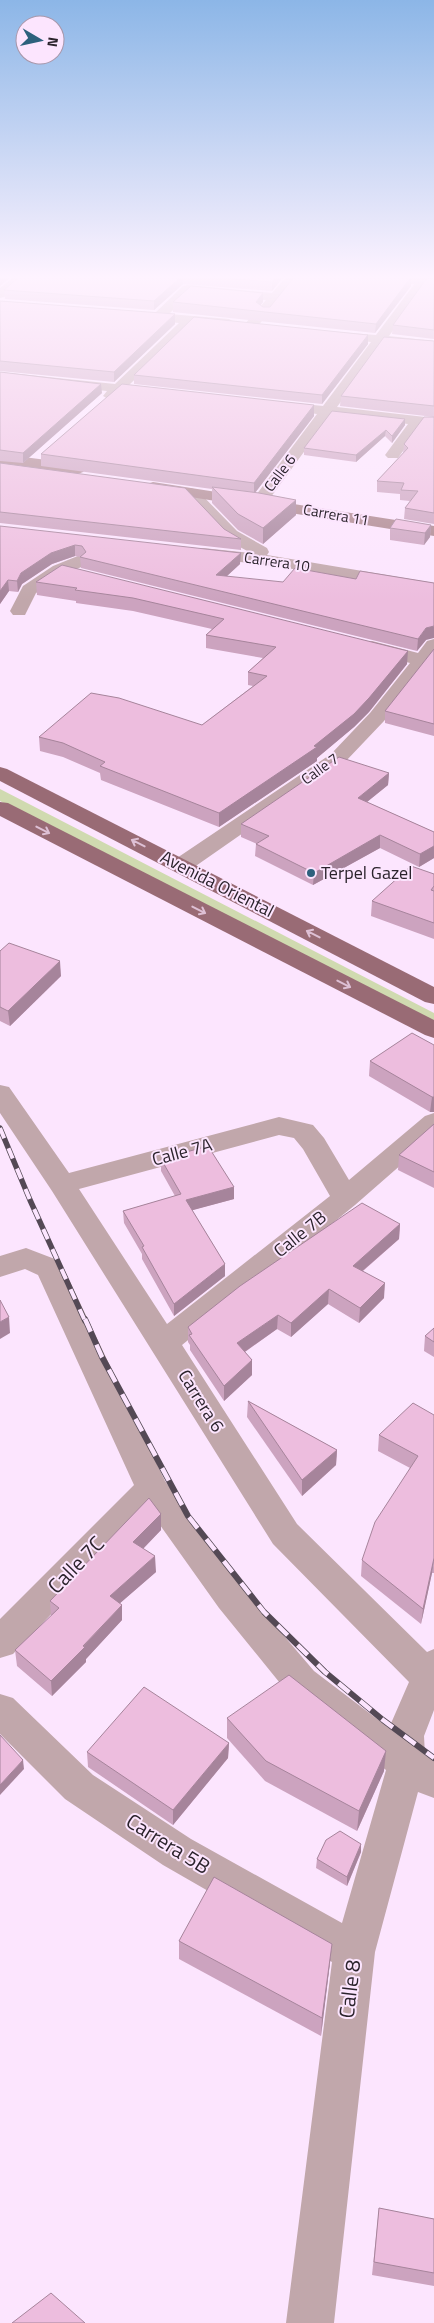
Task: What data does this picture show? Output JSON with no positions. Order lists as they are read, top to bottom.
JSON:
{
  "streets": {
    "main road": ["Carrera 11", "Avenida Oriental"],
    "street": [
      "Calle 6",
      "Carrera 10",
      "Calle 7",
      "Calle 7A",
      "Calle 7B",
      "Carrera 6",
      "Calle 7C",
      "Carrera 5B",
      "Calle 8"
    ]
  },
  "crossings": [
    ["Calle 6", "Carrera 11"],
    ["Calle 7", "Avenida Oriental"],
    ["Calle 7A", "Calle 7B"],
    ["Calle 7A", "Carrera 6"],
    ["Calle 7B", "Carrera 6"],
    ["Carrera 6", "Calle 8"],
    ["Carrera 5B", "Calle 8"]
  ],
  "places": ["Terpel Gazel"],
  "north": "right"
}
